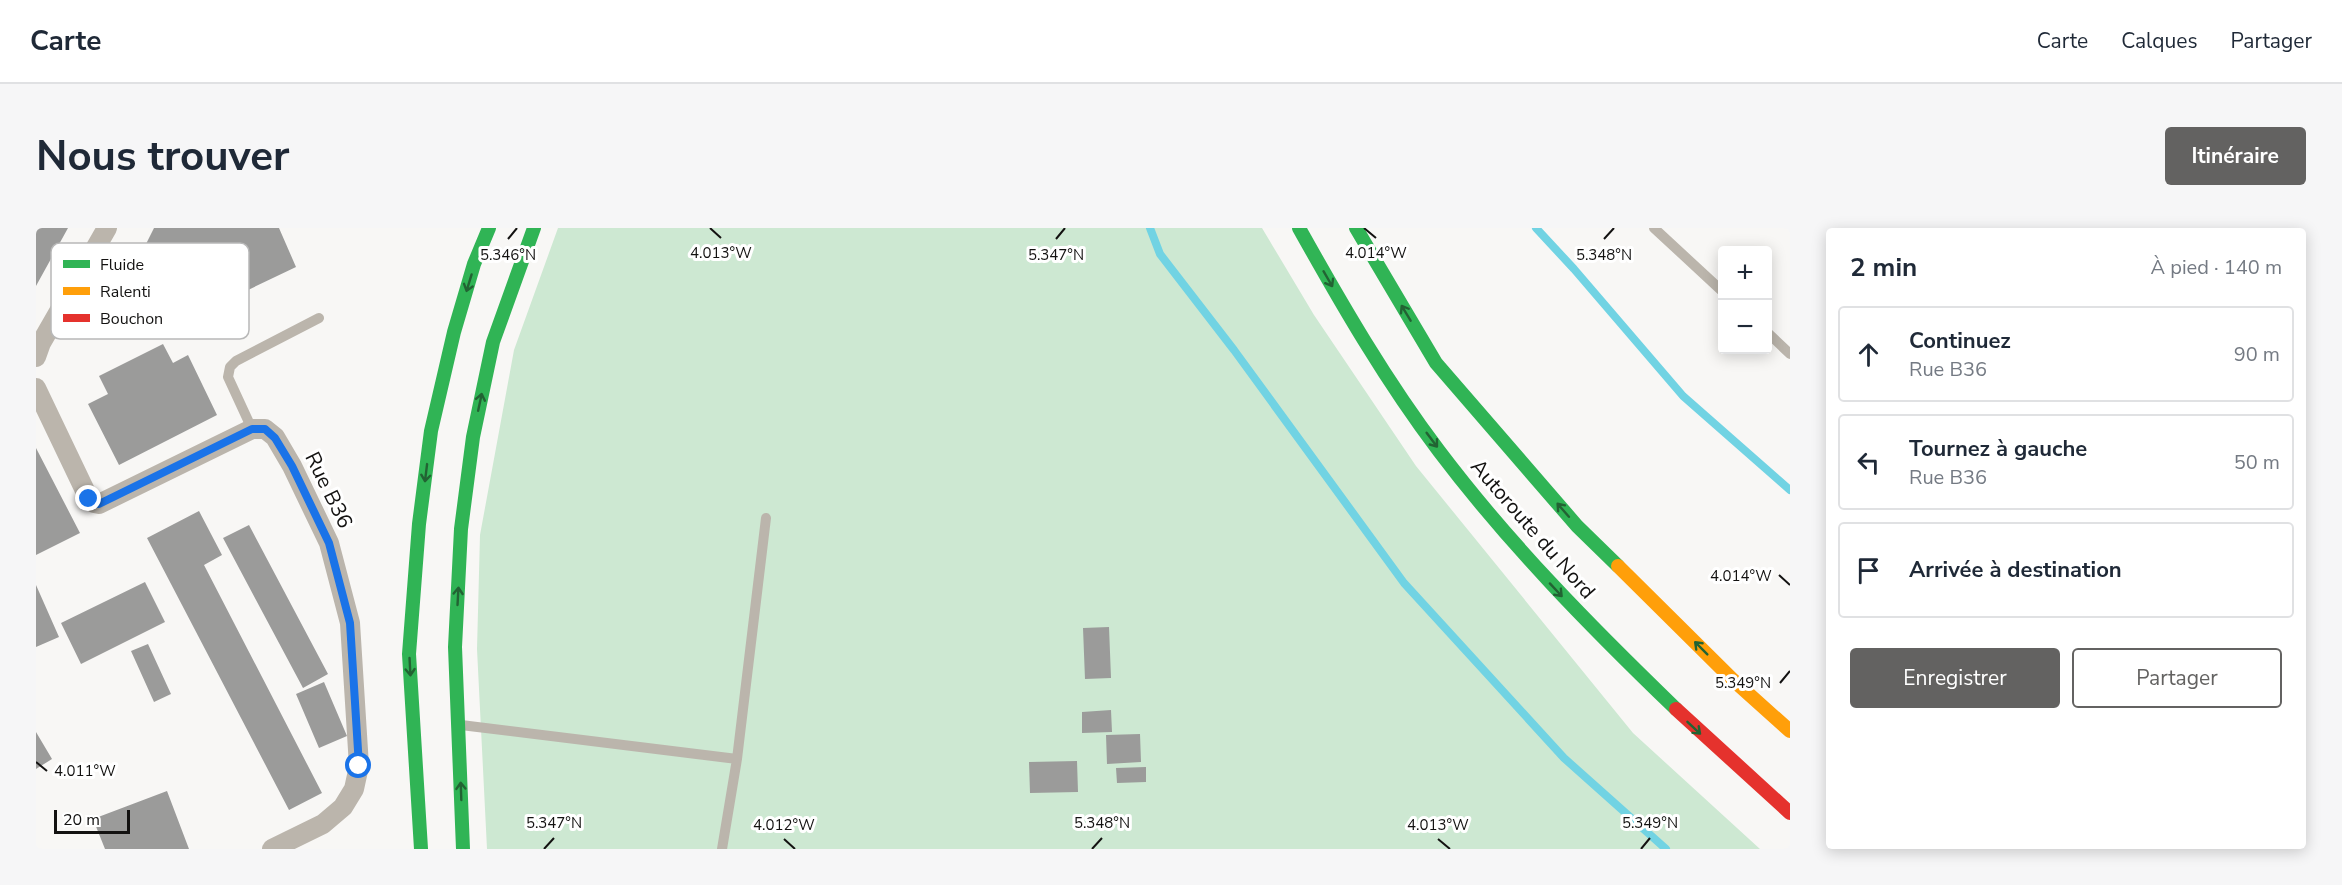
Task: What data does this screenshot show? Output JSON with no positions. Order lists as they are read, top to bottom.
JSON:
{
  "streets": {
    "main road": ["Autoroute du Nord"],
    "street": ["Rue B36"]
  },
  "legend": ["Fluide", "Ralenti", "Bouchon"],
  "scale_bar": "20 m",
  "page": {
    "header": "Carte",
    "nav": ["Carte", "Calques", "Partager"],
    "buttons": [
      "Itinéraire",
      ["Enregistrer", "Partager"]
    ],
    "title": "Nous trouver",
    "heading": ["2 min", "À pied · 140 m"],
    "map_buttons": ["+", "−"],
    "list": [
      ["Continuez", "Rue B36", "90 m"],
      ["Tournez à gauche", "Rue B36", "50 m"],
      "Arrivée à destination"
    ],
    "scale": "20 m"
  },
  "coordinates": [
    "4.013°W",
    "4.014°W",
    "5.346°N",
    "5.347°N",
    "5.348°N",
    "5.349°N",
    "4.011°W",
    "4.012°W"
  ]
}
